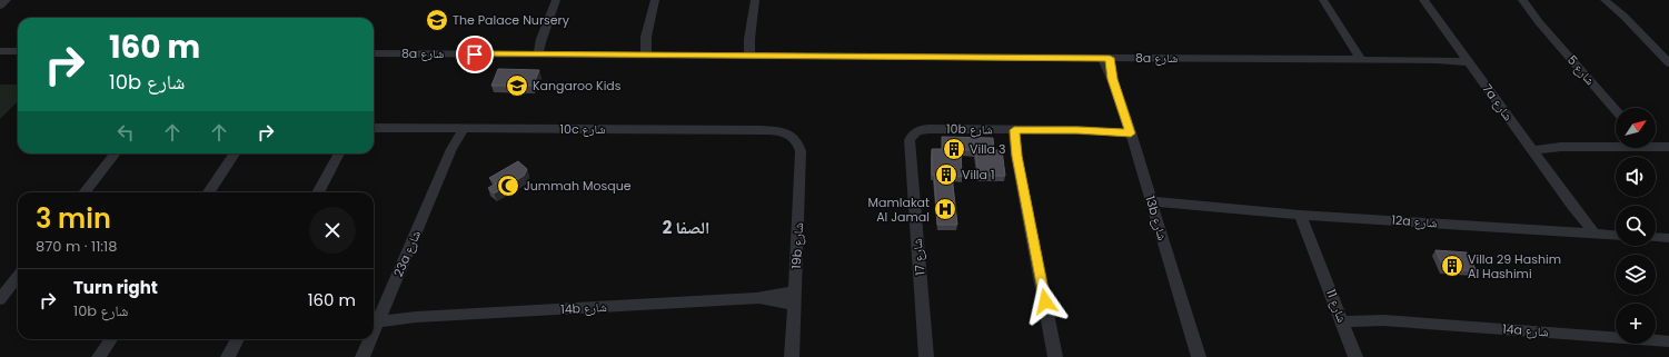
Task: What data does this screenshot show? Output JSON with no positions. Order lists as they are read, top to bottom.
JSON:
{
  "streets": {
    "street": [
      "8a شارع",
      "شارع 5",
      "7a شارع",
      "10c شارع",
      "10b شارع",
      "13b شارع",
      "12a شارع",
      "19b شارع",
      "23a شارع",
      "شارع 17",
      "شارع 11",
      "14b شارع",
      "14a شارع"
    ]
  },
  "crossings": [
    ["8a شارع", "7a شارع"],
    ["8a شارع", "13b شارع"],
    ["7a شارع", "12a شارع"],
    ["10c شارع", "19b شارع"],
    ["10c شارع", "23a شارع"],
    ["10b شارع", "13b شارع"],
    ["10b شارع", "شارع 17"],
    ["13b شارع", "12a شارع"],
    ["12a شارع", "شارع 11"],
    ["19b شارع", "14b شارع"],
    ["23a شارع", "14b شارع"],
    ["شارع 11", "14a شارع"]
  ],
  "districts": ["الصفا 2"],
  "places": {
    "school or university": ["The Palace Nursery", "Kangaroo Kids"],
    "building": ["Villa 3", "Villa 1", "Villa 29 Hashim Al Hashimi"],
    "mosque": ["Jummah Mosque"],
    "hospital": ["Mamlakat Al Jamal"]
  },
  "north": "top right",
  "page": {
    "turn": ["160 m", "10b شارع"],
    "map_buttons": "+",
    "heading": ["3 min", "870 m · 11:18"],
    "list": [
      {
        "name": "Turn right",
        "note": "10b شارع",
        "value": "160 m"
      }
    ]
  }
}
